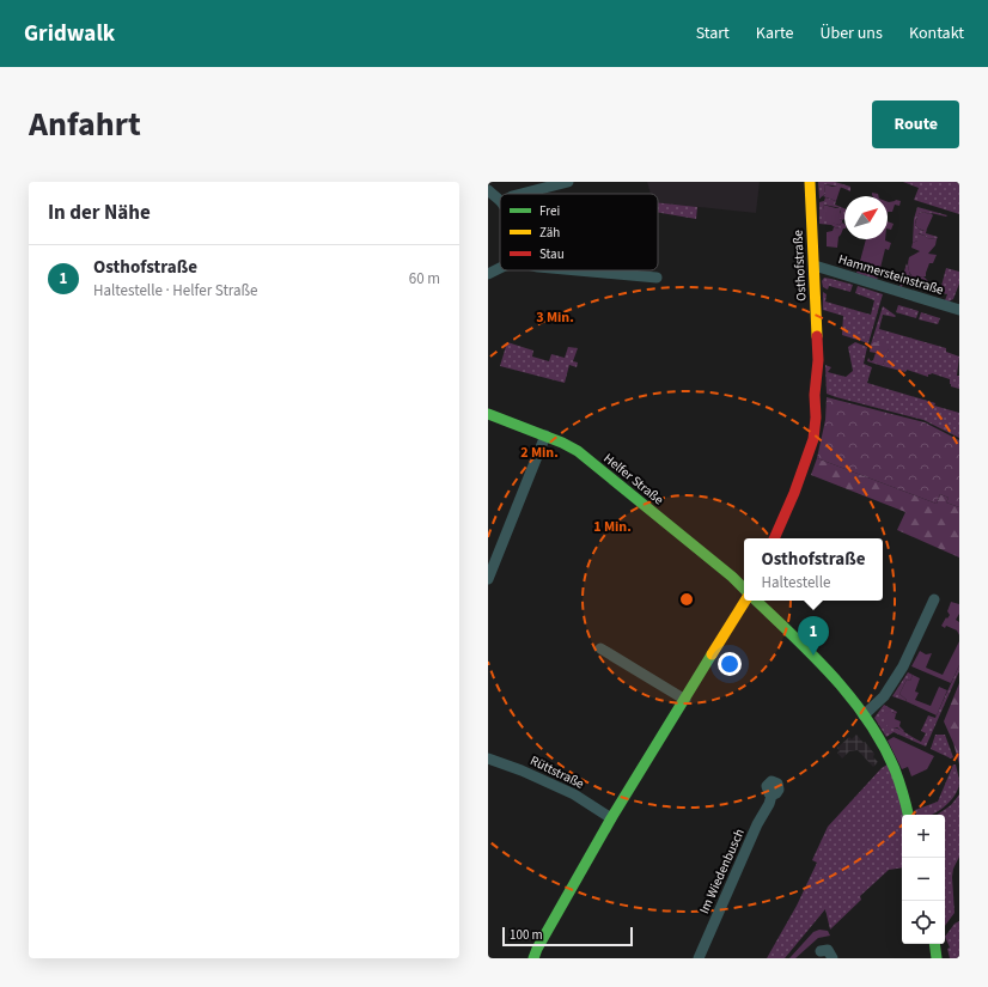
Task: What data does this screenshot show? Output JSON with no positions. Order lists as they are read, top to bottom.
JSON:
{
  "streets": {
    "street": [
      "Osthofstraße",
      "Hammersteinstraße",
      "Helfer Straße",
      "Rüttstraße",
      "Im Wiedenbusch"
    ]
  },
  "crossings": [
    ["Osthofstraße", "Hammersteinstraße"]
  ],
  "legend": ["Frei", "Zäh", "Stau"],
  "scale_bar": "100 m",
  "north": "top right",
  "page": {
    "header": "Gridwalk",
    "nav": [
      "Start",
      "Karte",
      "Über uns",
      "Kontakt"
    ],
    "title": "Anfahrt",
    "buttons": "Route",
    "heading": "In der Nähe",
    "list": [
      {
        "mark": "1",
        "name": "Osthofstraße",
        "note": "Haltestelle · Helfer Straße",
        "value": "60 m"
      }
    ],
    "popup": ["Osthofstraße", "Haltestelle"],
    "pins": "1",
    "map_buttons": ["+", "−"],
    "scale": "100 m"
  },
  "rings": ["3 Min.", "2 Min.", "1 Min."]
}
